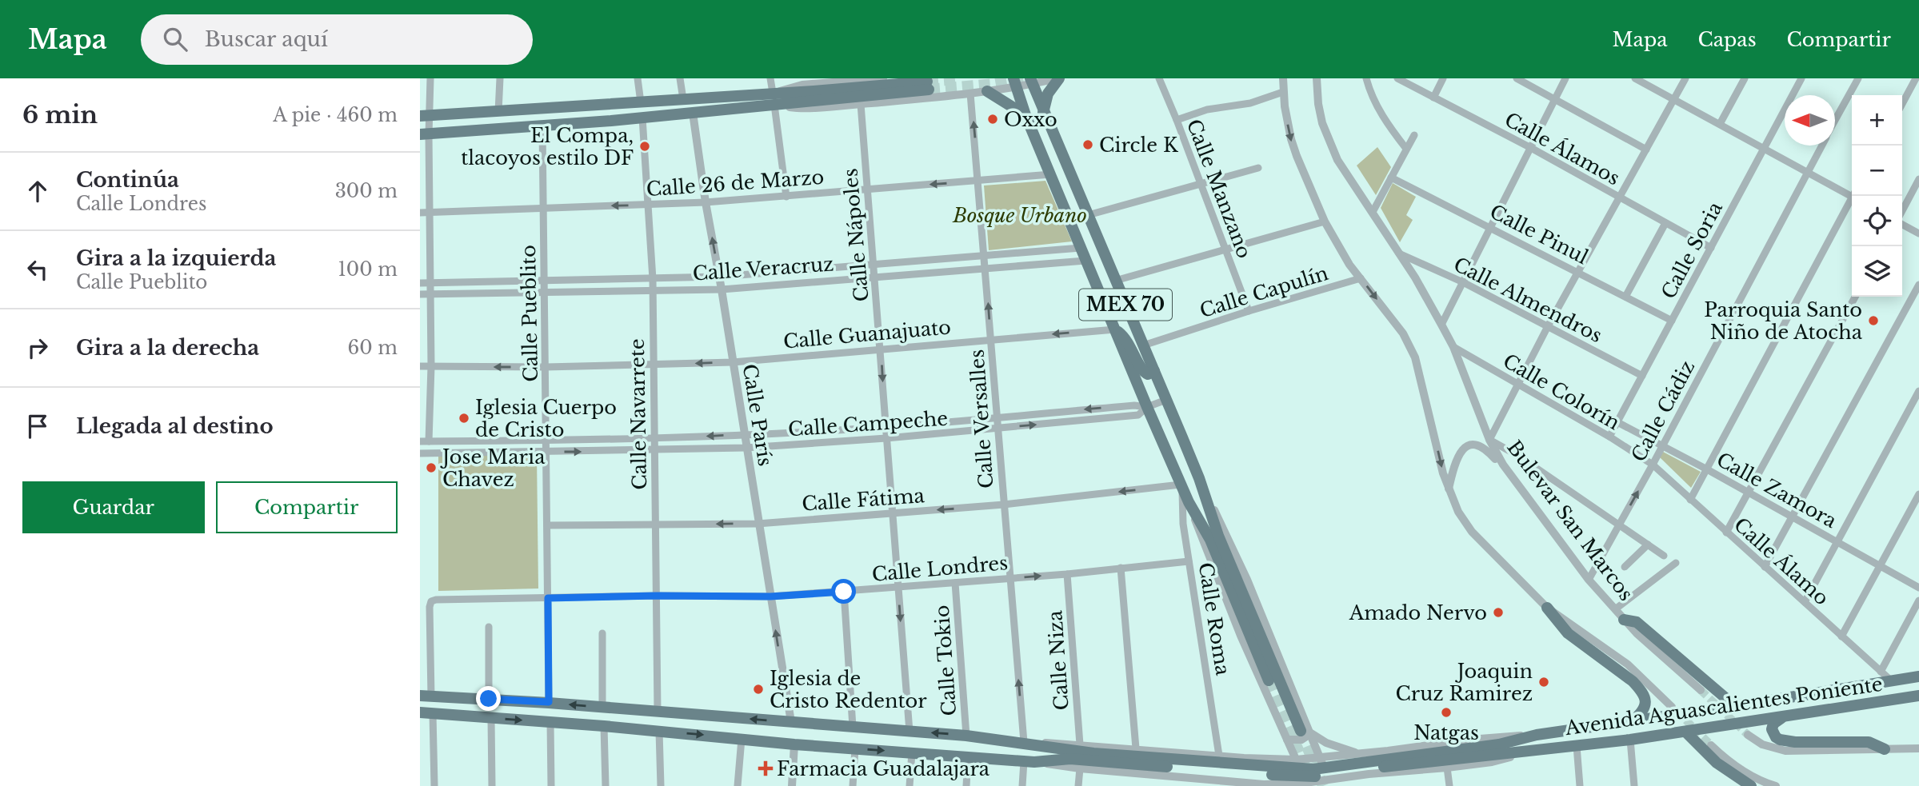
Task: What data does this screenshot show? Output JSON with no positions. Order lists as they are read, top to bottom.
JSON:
{
  "streets": {
    "main road": ["MEX 70", "Avenida Aguascalientes Poniente"],
    "street": [
      "Calle Álamos",
      "Calle 26 de Marzo",
      "Calle Manzano",
      "Calle Pinul",
      "Calle Nápoles",
      "Calle Soria",
      "Calle Veracruz",
      "Calle Capulín",
      "Calle Almendros",
      "Calle Pueblito",
      "Calle Guanajuato",
      "Calle Colorín",
      "Calle Cádiz",
      "Calle Navarrete",
      "Calle París",
      "Calle Versalles",
      "Calle Campeche",
      "Calle Zamora",
      "Calle Fátima",
      "Bulevar San Marcos",
      "Calle Álamo",
      "Calle Londres",
      "Calle Roma",
      "Calle Tokio",
      "Calle Niza"
    ]
  },
  "crossings": [
    ["Calle Álamos", "Calle Soria"],
    ["Calle 26 de Marzo", "Calle Nápoles"],
    ["Calle 26 de Marzo", "MEX 70"],
    ["Calle 26 de Marzo", "Calle Pueblito"],
    ["Calle 26 de Marzo", "Calle Navarrete"],
    ["Calle 26 de Marzo", "Calle París"],
    ["Calle 26 de Marzo", "Calle Versalles"],
    ["Calle Manzano", "Calle Capulín"],
    ["Calle Pinul", "Calle Soria"],
    ["Calle Nápoles", "Calle Veracruz"],
    ["Calle Nápoles", "Calle Guanajuato"],
    ["Calle Nápoles", "Calle Campeche"],
    ["Calle Nápoles", "Calle Fátima"],
    ["Calle Nápoles", "Calle Londres"],
    ["Calle Nápoles", "Avenida Aguascalientes Poniente"],
    ["Calle Soria", "Calle Almendros"],
    ["Calle Soria", "Calle Colorín"],
    ["Calle Soria", "Calle Zamora"],
    ["Calle Veracruz", "MEX 70"],
    ["Calle Veracruz", "Calle Pueblito"],
    ["Calle Veracruz", "Calle Navarrete"],
    ["Calle Veracruz", "Calle París"],
    ["Calle Veracruz", "Calle Versalles"],
    ["Calle Capulín", "MEX 70"],
    ["Calle Almendros", "Bulevar San Marcos"],
    ["MEX 70", "Calle Guanajuato"],
    ["MEX 70", "Calle Campeche"],
    ["MEX 70", "Calle Fátima"],
    ["MEX 70", "Calle Roma"],
    ["MEX 70", "Avenida Aguascalientes Poniente"],
    ["Calle Pueblito", "Calle Guanajuato"],
    ["Calle Pueblito", "Calle Campeche"],
    ["Calle Pueblito", "Calle Fátima"],
    ["Calle Pueblito", "Calle Londres"],
    ["Calle Pueblito", "Avenida Aguascalientes Poniente"],
    ["Calle Guanajuato", "Calle Navarrete"],
    ["Calle Guanajuato", "Calle París"],
    ["Calle Guanajuato", "Calle Versalles"],
    ["Calle Colorín", "Calle Cádiz"],
    ["Calle Colorín", "Bulevar San Marcos"],
    ["Calle Colorín", "Calle Álamo"],
    ["Calle Cádiz", "Calle Zamora"],
    ["Calle Cádiz", "Bulevar San Marcos"],
    ["Calle Cádiz", "Calle Álamo"],
    ["Calle Navarrete", "Calle Campeche"],
    ["Calle Navarrete", "Calle Fátima"],
    ["Calle Navarrete", "Calle Londres"],
    ["Calle Navarrete", "Avenida Aguascalientes Poniente"],
    ["Calle París", "Calle Campeche"],
    ["Calle París", "Calle Fátima"],
    ["Calle París", "Calle Londres"],
    ["Calle París", "Avenida Aguascalientes Poniente"],
    ["Calle Versalles", "Calle Campeche"],
    ["Calle Versalles", "Calle Fátima"],
    ["Calle Versalles", "Calle Londres"],
    ["Calle Versalles", "Avenida Aguascalientes Poniente"],
    ["Calle Fátima", "Calle Roma"],
    ["Calle Álamo", "Avenida Aguascalientes Poniente"],
    ["Calle Londres", "Calle Roma"],
    ["Calle Londres", "Calle Tokio"],
    ["Calle Londres", "Calle Niza"],
    ["Calle Londres", "Avenida Aguascalientes Poniente"],
    ["Calle Roma", "Avenida Aguascalientes Poniente"],
    ["Calle Tokio", "Avenida Aguascalientes Poniente"],
    ["Calle Niza", "Avenida Aguascalientes Poniente"]
  ],
  "one_way": ["Calle Guanajuato", "Calle Versalles", "Calle Fátima"],
  "parks": ["Bosque Urbano"],
  "places": {
    "other": [
      "Oxxo",
      "Circle K",
      "El Compa, tlacoyos estilo DF",
      "Parroquia Santo Niño de Atocha",
      "Iglesia Cuerpo de Cristo",
      "Jose Maria Chavez",
      "Amado Nervo",
      "Joaquin Cruz Ramirez",
      "Iglesia de Cristo Redentor",
      "Natgas"
    ],
    "health": ["Farmacia Guadalajara"]
  },
  "north": "left",
  "page": {
    "header": "Mapa",
    "search": "Buscar aquí",
    "nav": ["Mapa", "Capas", "Compartir"],
    "heading": ["6 min", "A pie · 460 m"],
    "map_buttons": ["+", "−"],
    "list": [
      ["Continúa", "Calle Londres", "300 m"],
      ["Gira a la izquierda", "Calle Pueblito", "100 m"],
      ["Gira a la derecha", "60 m"],
      "Llegada al destino"
    ],
    "buttons": ["Guardar", "Compartir"]
  }
}
